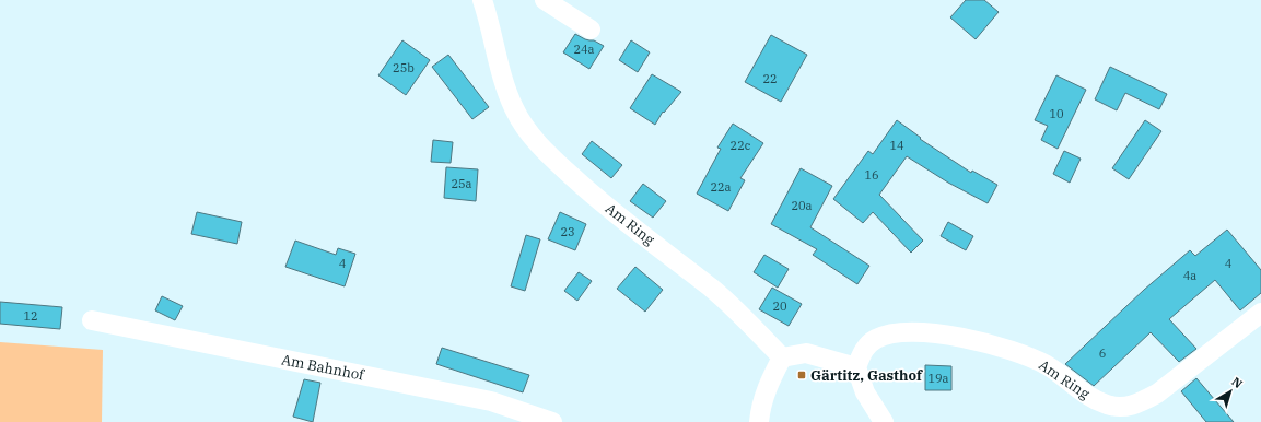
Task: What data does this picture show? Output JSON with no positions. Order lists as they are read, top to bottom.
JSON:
{
  "streets": {
    "street": ["Am Ring", "Am Bahnhof"]
  },
  "places": {
    "transit": ["Gärtitz, Gasthof"]
  },
  "house_numbers": [
    "24a",
    "25b",
    "22",
    "10",
    "22c",
    "14",
    "16",
    "25a",
    "22a",
    "20a",
    "23",
    "4",
    "4",
    "4a",
    "20",
    "12",
    "6",
    "19a"
  ],
  "north": "top right"
}
